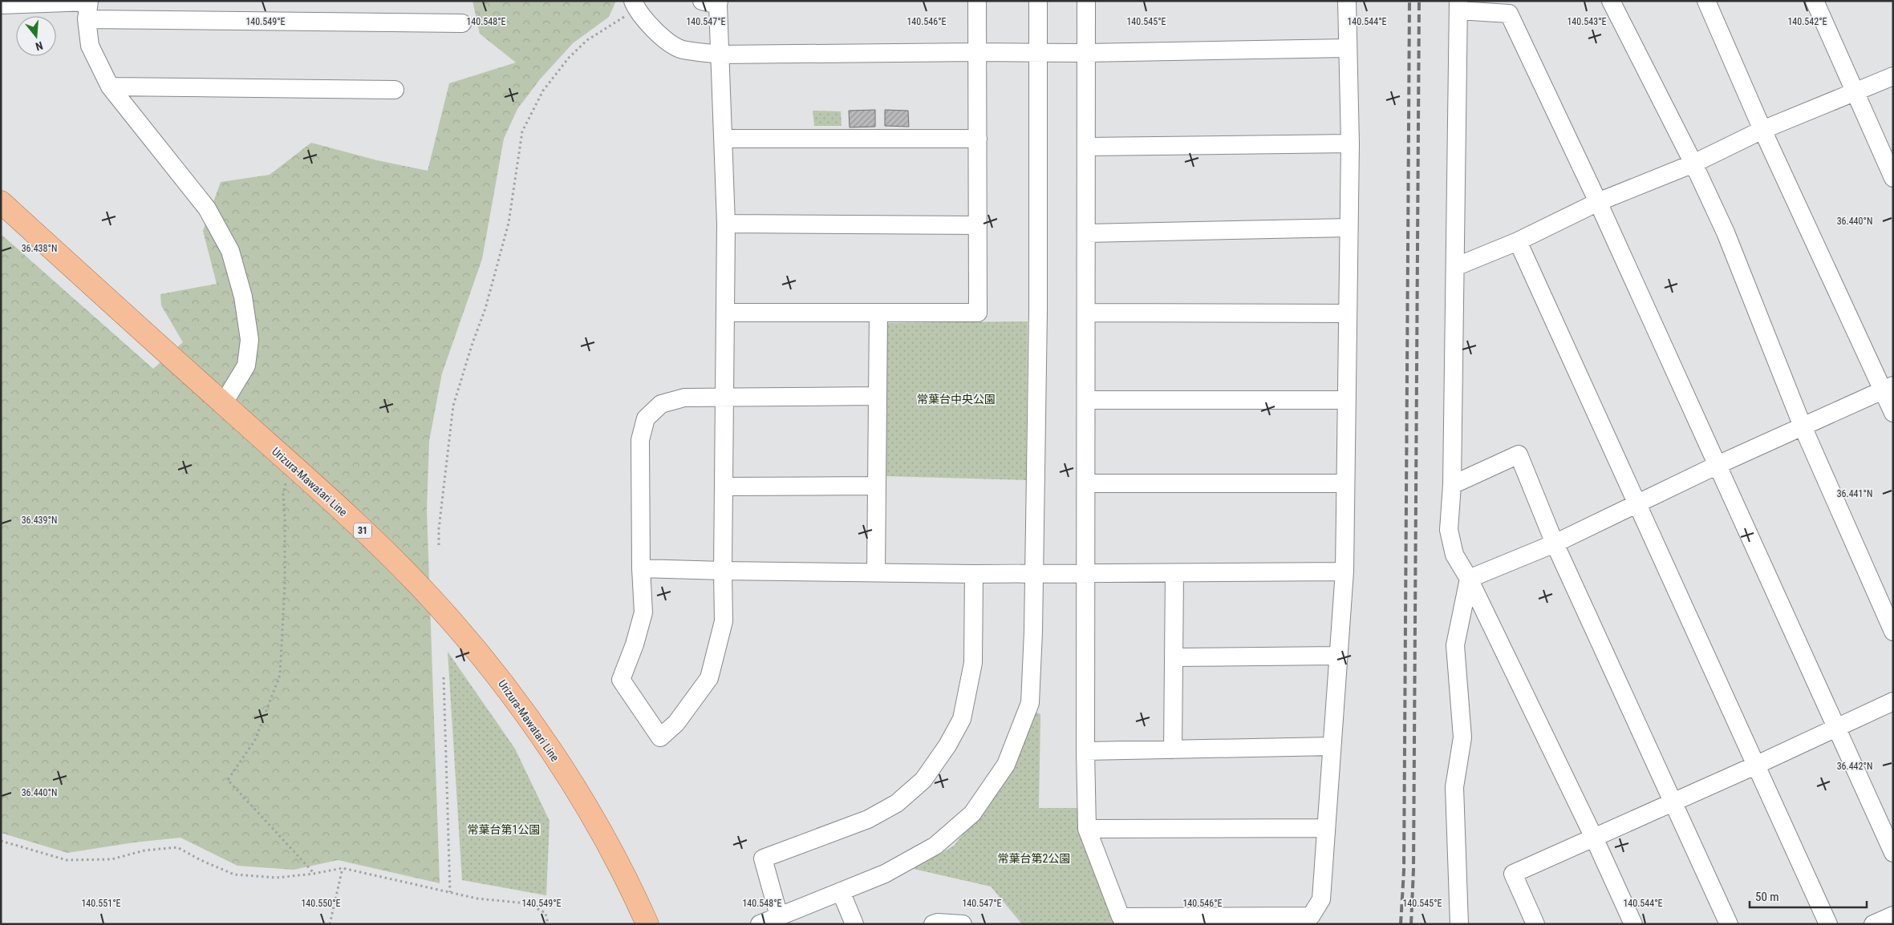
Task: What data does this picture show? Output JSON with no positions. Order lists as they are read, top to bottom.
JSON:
{
  "streets": {
    "main road": ["Urizura-Mawatari Line", "31"]
  },
  "parks": ["常葉台中央公園", "常葉台第1公園", "常葉台第2公園"],
  "scale_bar": "50 m",
  "north": "bottom",
  "coordinates": [
    "140.549°E",
    "140.548°E",
    "140.547°E",
    "140.546°E",
    "140.545°E",
    "140.544°E",
    "140.543°E",
    "140.542°E",
    "36.440°N",
    "36.438°N",
    "36.441°N",
    "36.439°N",
    "36.442°N",
    "140.551°E",
    "140.550°E"
  ]
}
